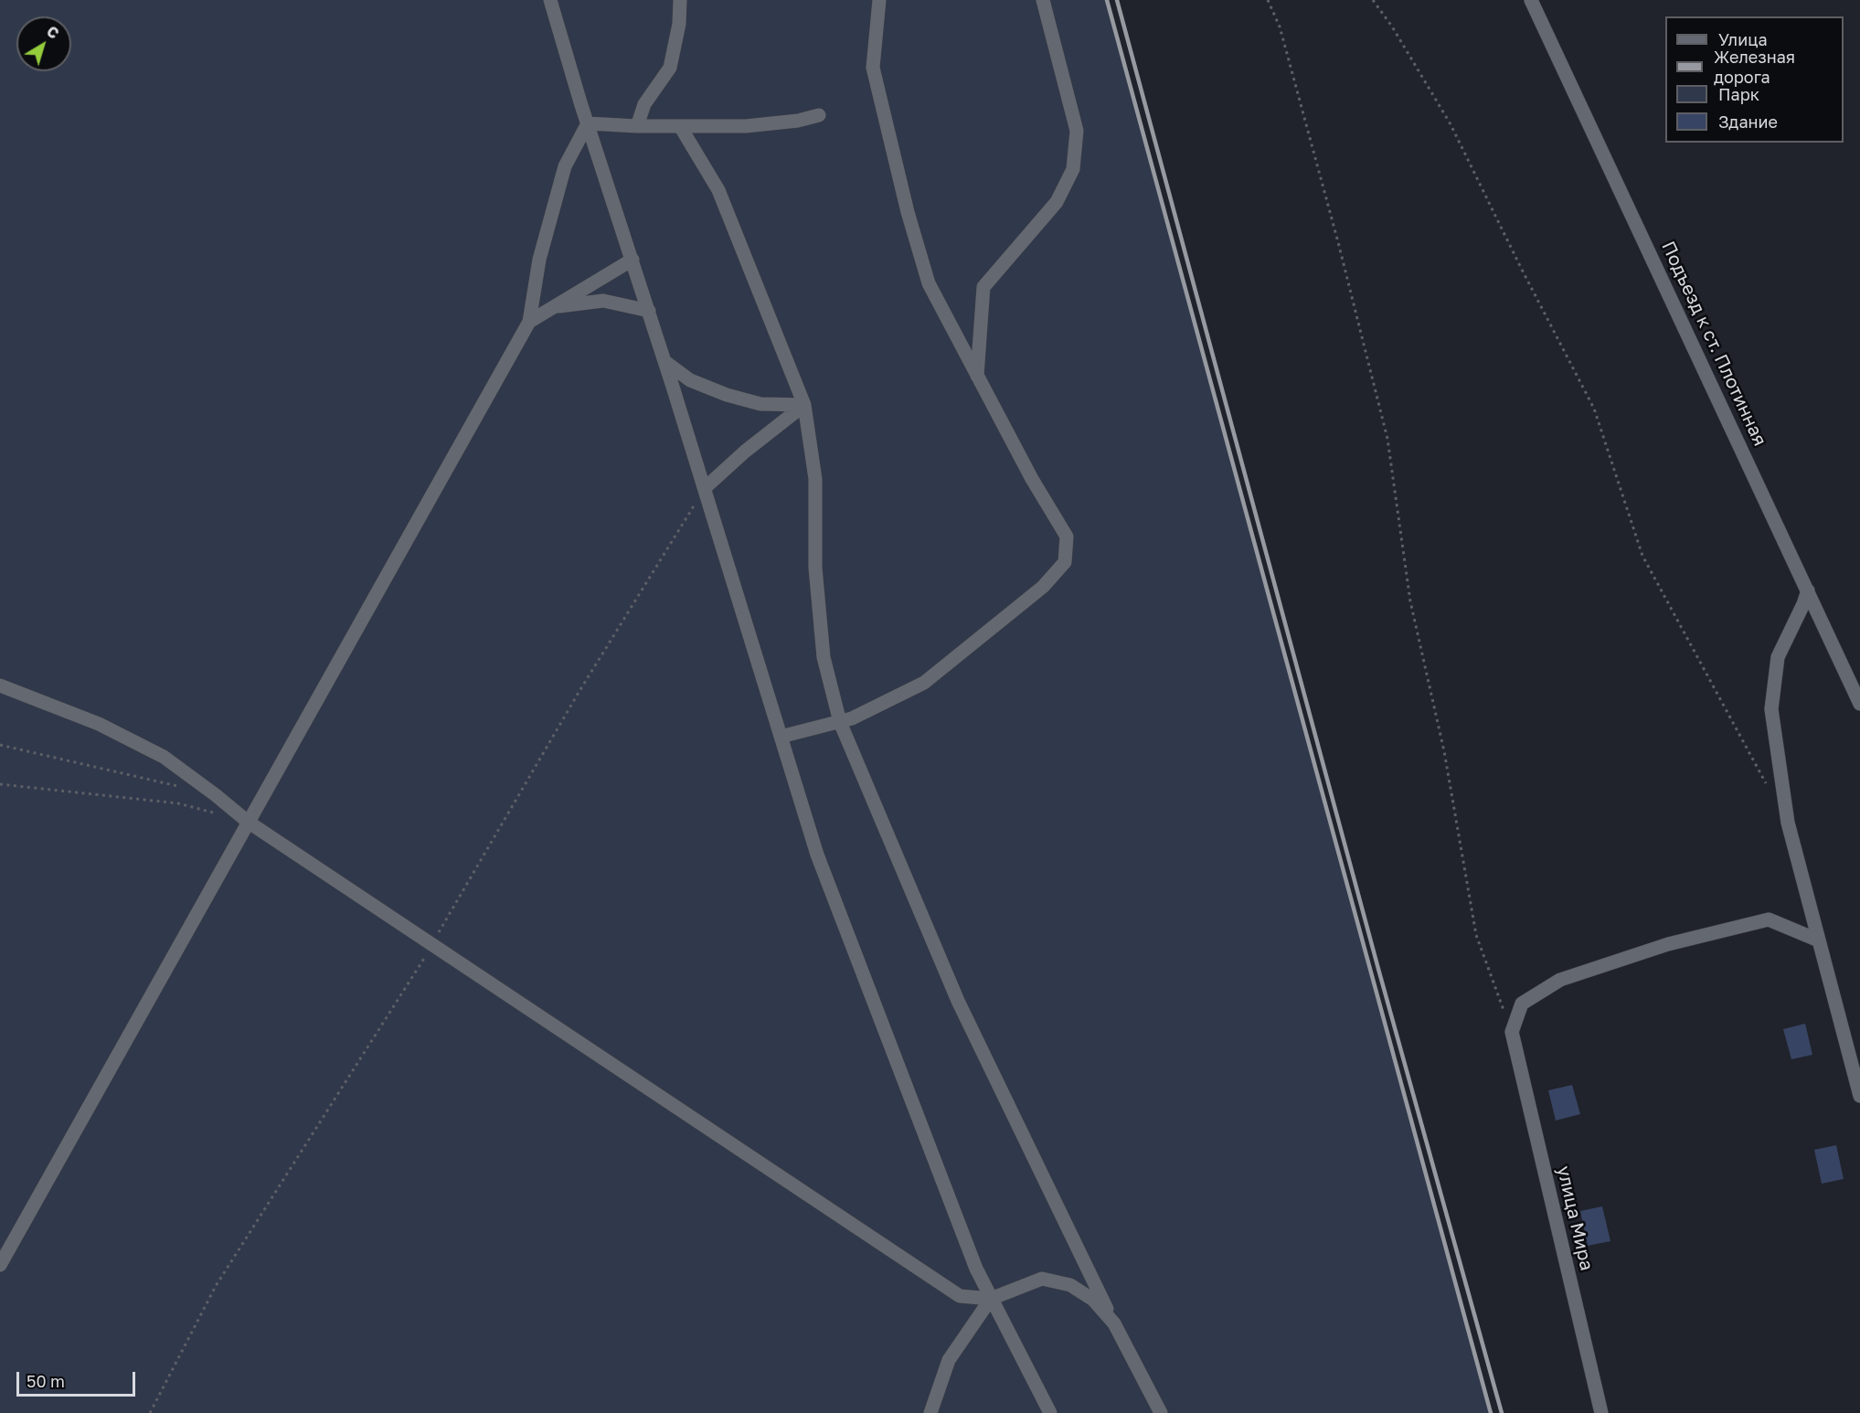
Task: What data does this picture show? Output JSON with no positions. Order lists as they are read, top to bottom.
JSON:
{
  "streets": {
    "street": ["Подъезд к ст. Плотинная", "улица Мира"]
  },
  "legend": [
    "Улица",
    "Железная дорога",
    "Парк",
    "Здание"
  ],
  "scale_bar": "50 m",
  "north": "top right"
}
